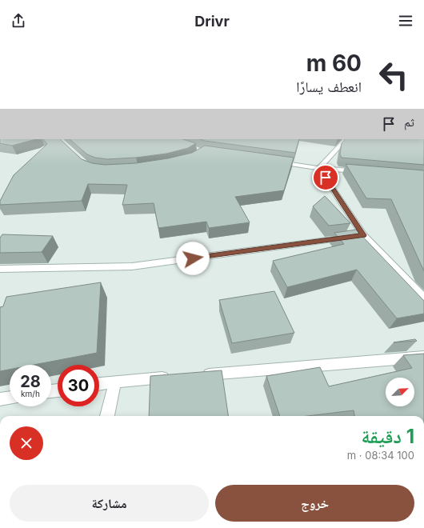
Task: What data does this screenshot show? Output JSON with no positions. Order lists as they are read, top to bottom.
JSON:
{
  "north": "top right",
  "page": {
    "header": "Drivr",
    "turn": ["60 m", "انعطف يسارًا"],
    "then": "ثم",
    "speed": "28 km/h",
    "limit": "30",
    "heading": ["1 دقيقة", "100 m · 08:34"],
    "buttons": ["خروج", "مشاركة"]
  }
}
